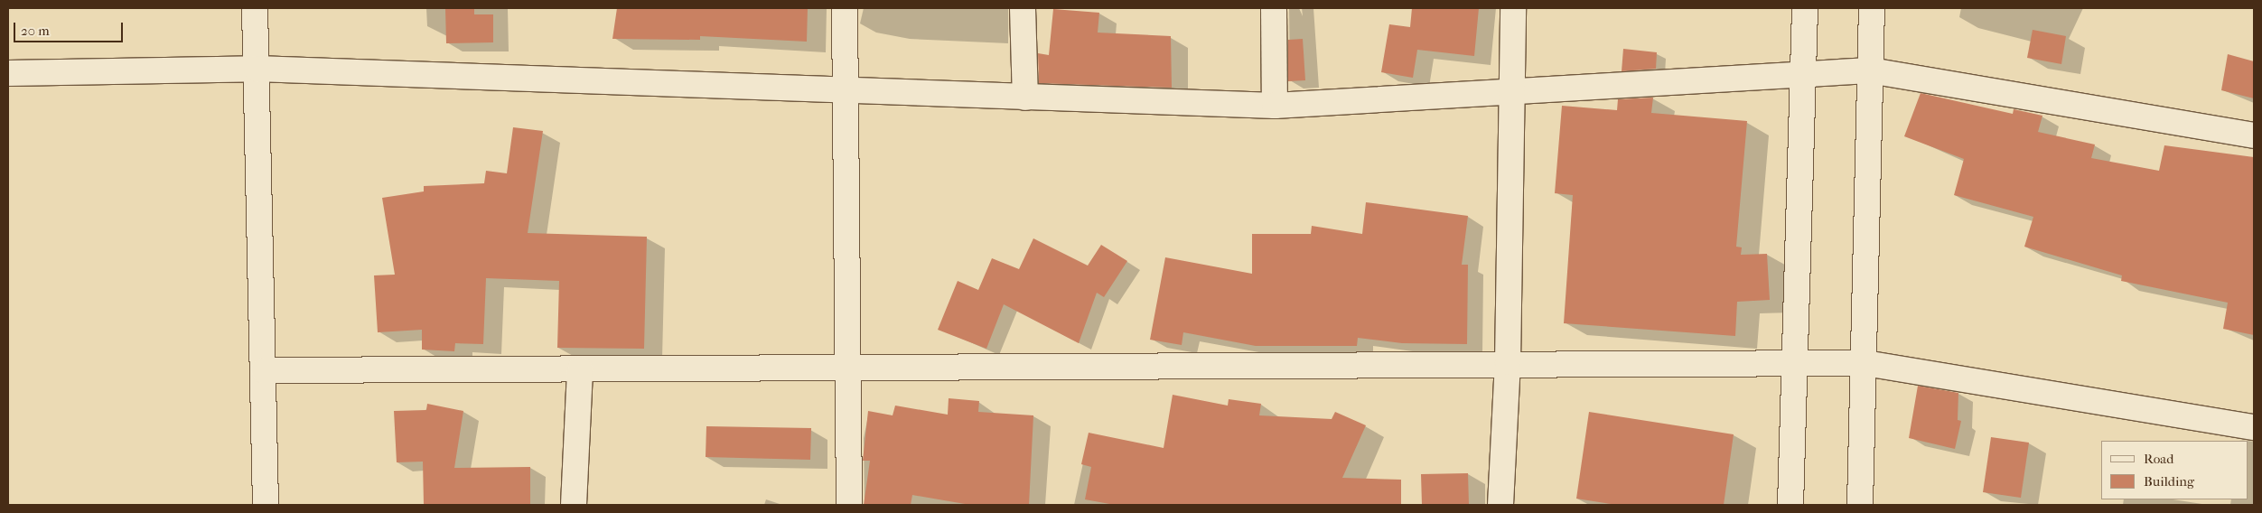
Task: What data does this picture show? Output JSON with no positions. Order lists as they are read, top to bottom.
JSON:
{
  "legend": ["Road", "Building"],
  "scale_bar": "20 m"
}
